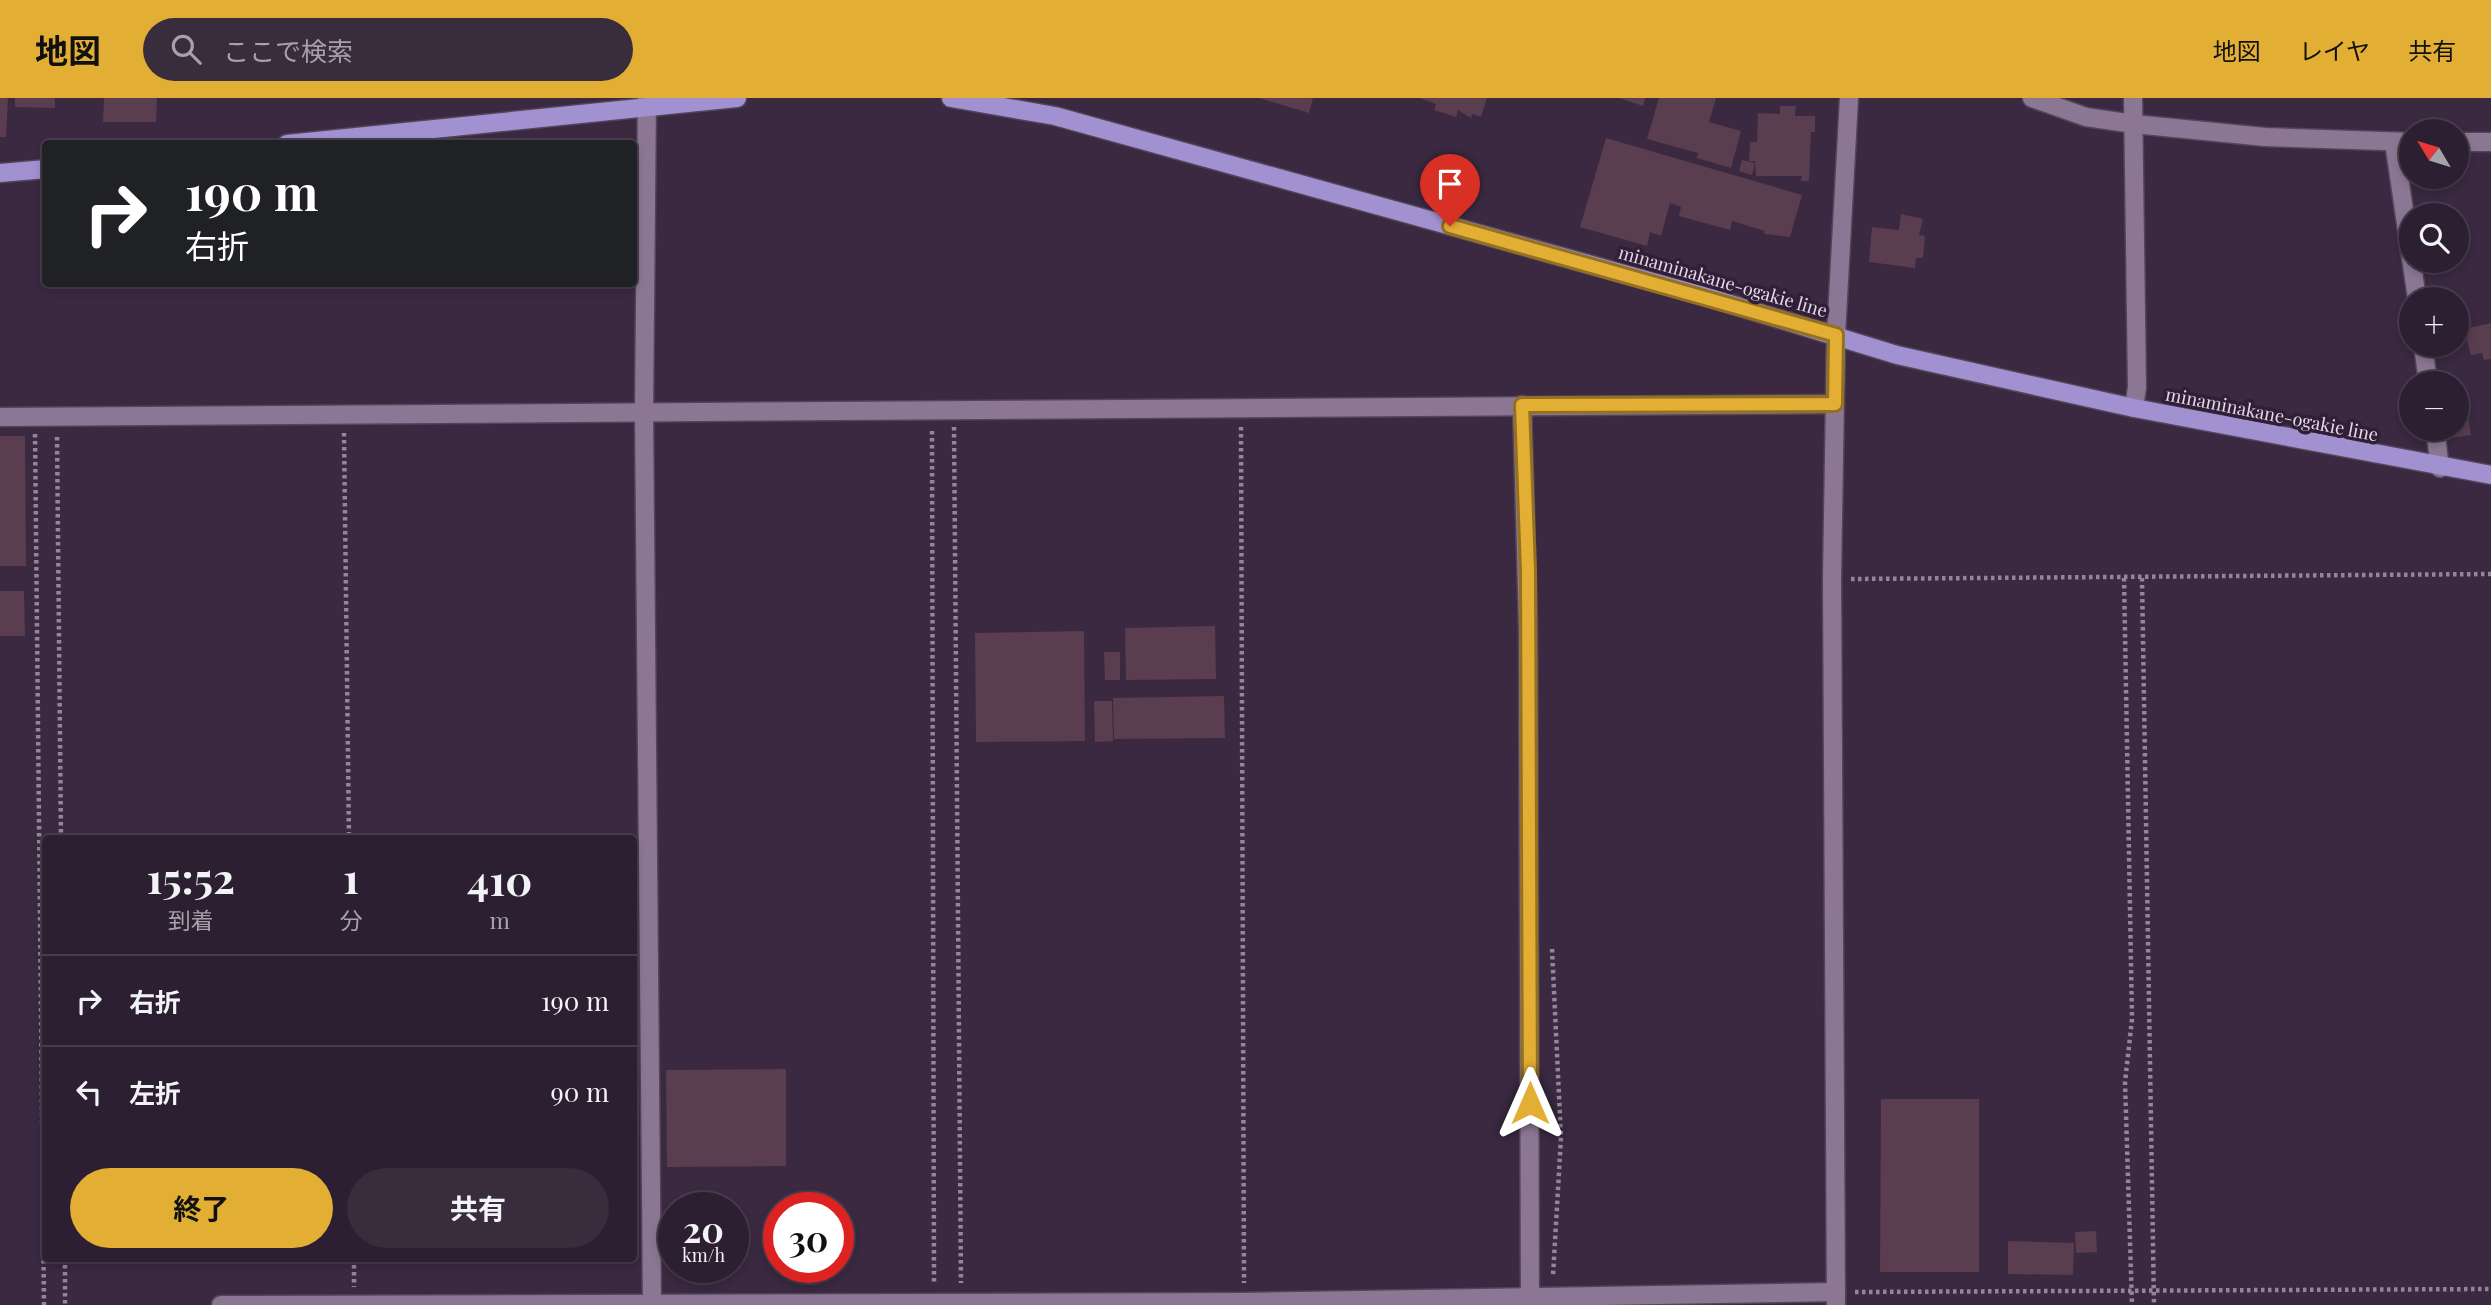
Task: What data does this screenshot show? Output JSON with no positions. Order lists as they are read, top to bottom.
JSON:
{
  "streets": {
    "main road": ["minaminakane-ogakie line"]
  },
  "north": "top left",
  "page": {
    "header": "地図",
    "search": "ここで検索",
    "nav": ["地図", "レイヤ", "共有"],
    "map_buttons": ["+", "−"],
    "turn": ["190 m", "右折"],
    "eta": [
      "15:52",
      "到着",
      "1",
      "分",
      "410",
      "m"
    ],
    "list": [
      {
        "name": "右折",
        "value": "190 m"
      },
      {
        "name": "左折",
        "value": "90 m"
      }
    ],
    "buttons": ["終了", "共有"],
    "speed": "20 km/h",
    "limit": "30"
  }
}
